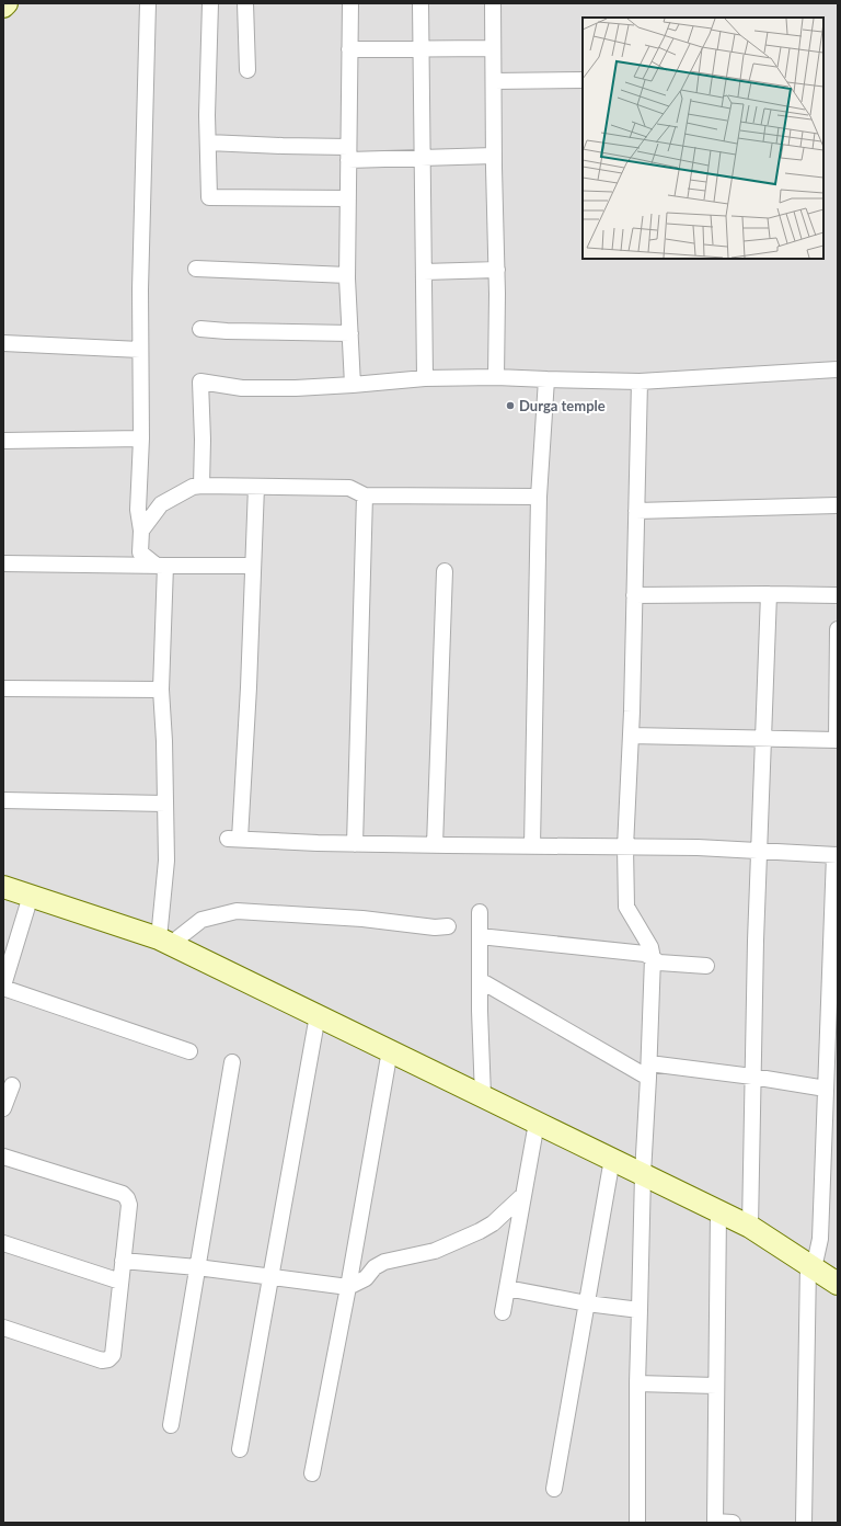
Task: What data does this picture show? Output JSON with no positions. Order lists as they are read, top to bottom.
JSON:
{
  "places": ["Durga temple"]
}
